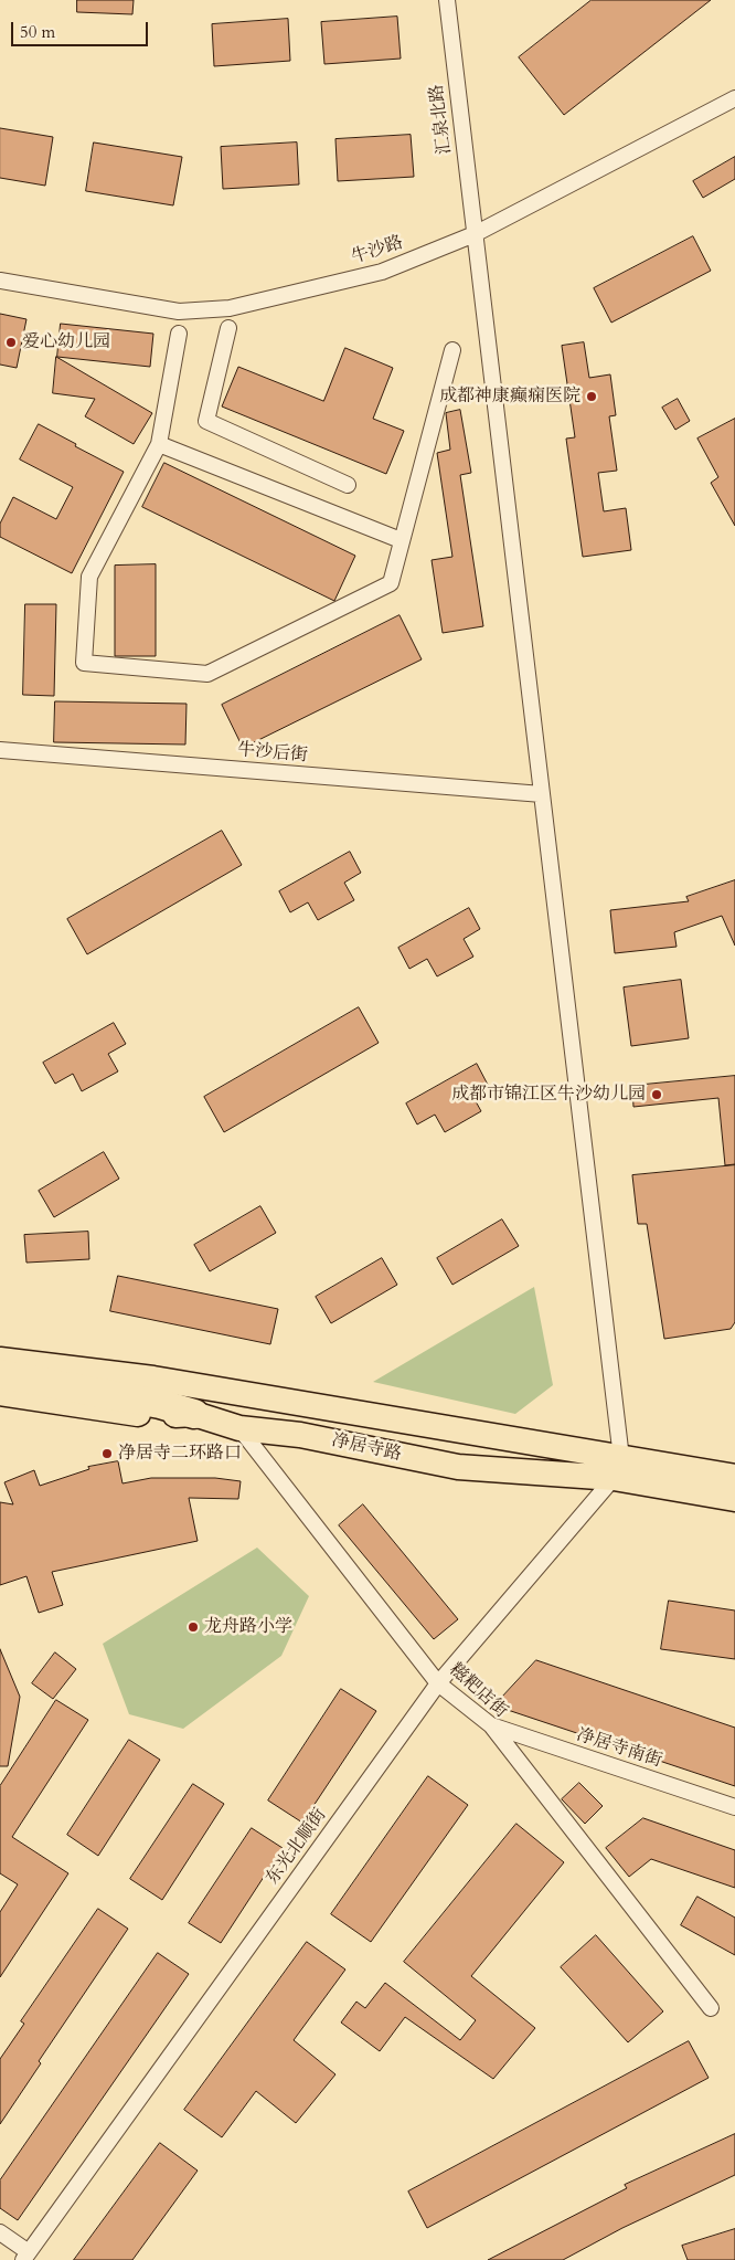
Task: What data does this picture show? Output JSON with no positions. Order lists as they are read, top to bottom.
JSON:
{
  "streets": {
    "main road": ["净居寺路"],
    "street": [
      "汇泉北路",
      "牛沙路",
      "牛沙后街",
      "糍粑店街",
      "净居寺南街",
      "东光北顺街"
    ]
  },
  "crossings": [
    ["汇泉北路", "牛沙路"],
    ["汇泉北路", "牛沙后街"],
    ["汇泉北路", "净居寺路"],
    ["汇泉北路", "东光北顺街"],
    ["净居寺路", "糍粑店街"],
    ["净居寺路", "东光北顺街"],
    ["糍粑店街", "净居寺南街"],
    ["糍粑店街", "东光北顺街"]
  ],
  "places": [
    "爱心幼儿园",
    "成都神康癫痫医院",
    "成都市锦江区牛沙幼儿园",
    "净居寺二环路口",
    "龙舟路小学"
  ],
  "scale_bar": "50 m"
}
